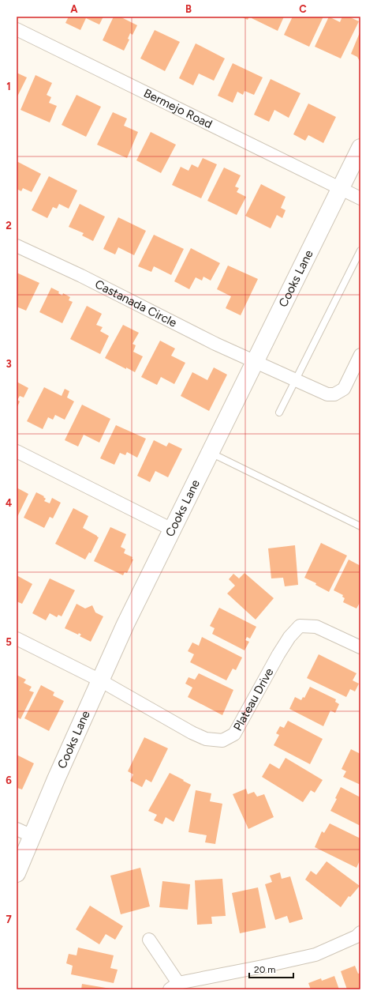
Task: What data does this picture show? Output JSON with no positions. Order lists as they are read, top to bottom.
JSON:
{
  "streets": {
    "main road": ["Cooks Lane"],
    "street": ["Bermejo Road", "Castanada Circle", "Plateau Drive"]
  },
  "crossings": [
    ["Bermejo Road", "Cooks Lane"],
    ["Cooks Lane", "Castanada Circle"],
    ["Cooks Lane", "Plateau Drive"]
  ],
  "scale_bar": "20 m",
  "grid": {
    "columns": ["A", "B", "C"],
    "rows": [
      "1",
      "2",
      "3",
      "4",
      "5",
      "6",
      "7"
    ]
  }
}
